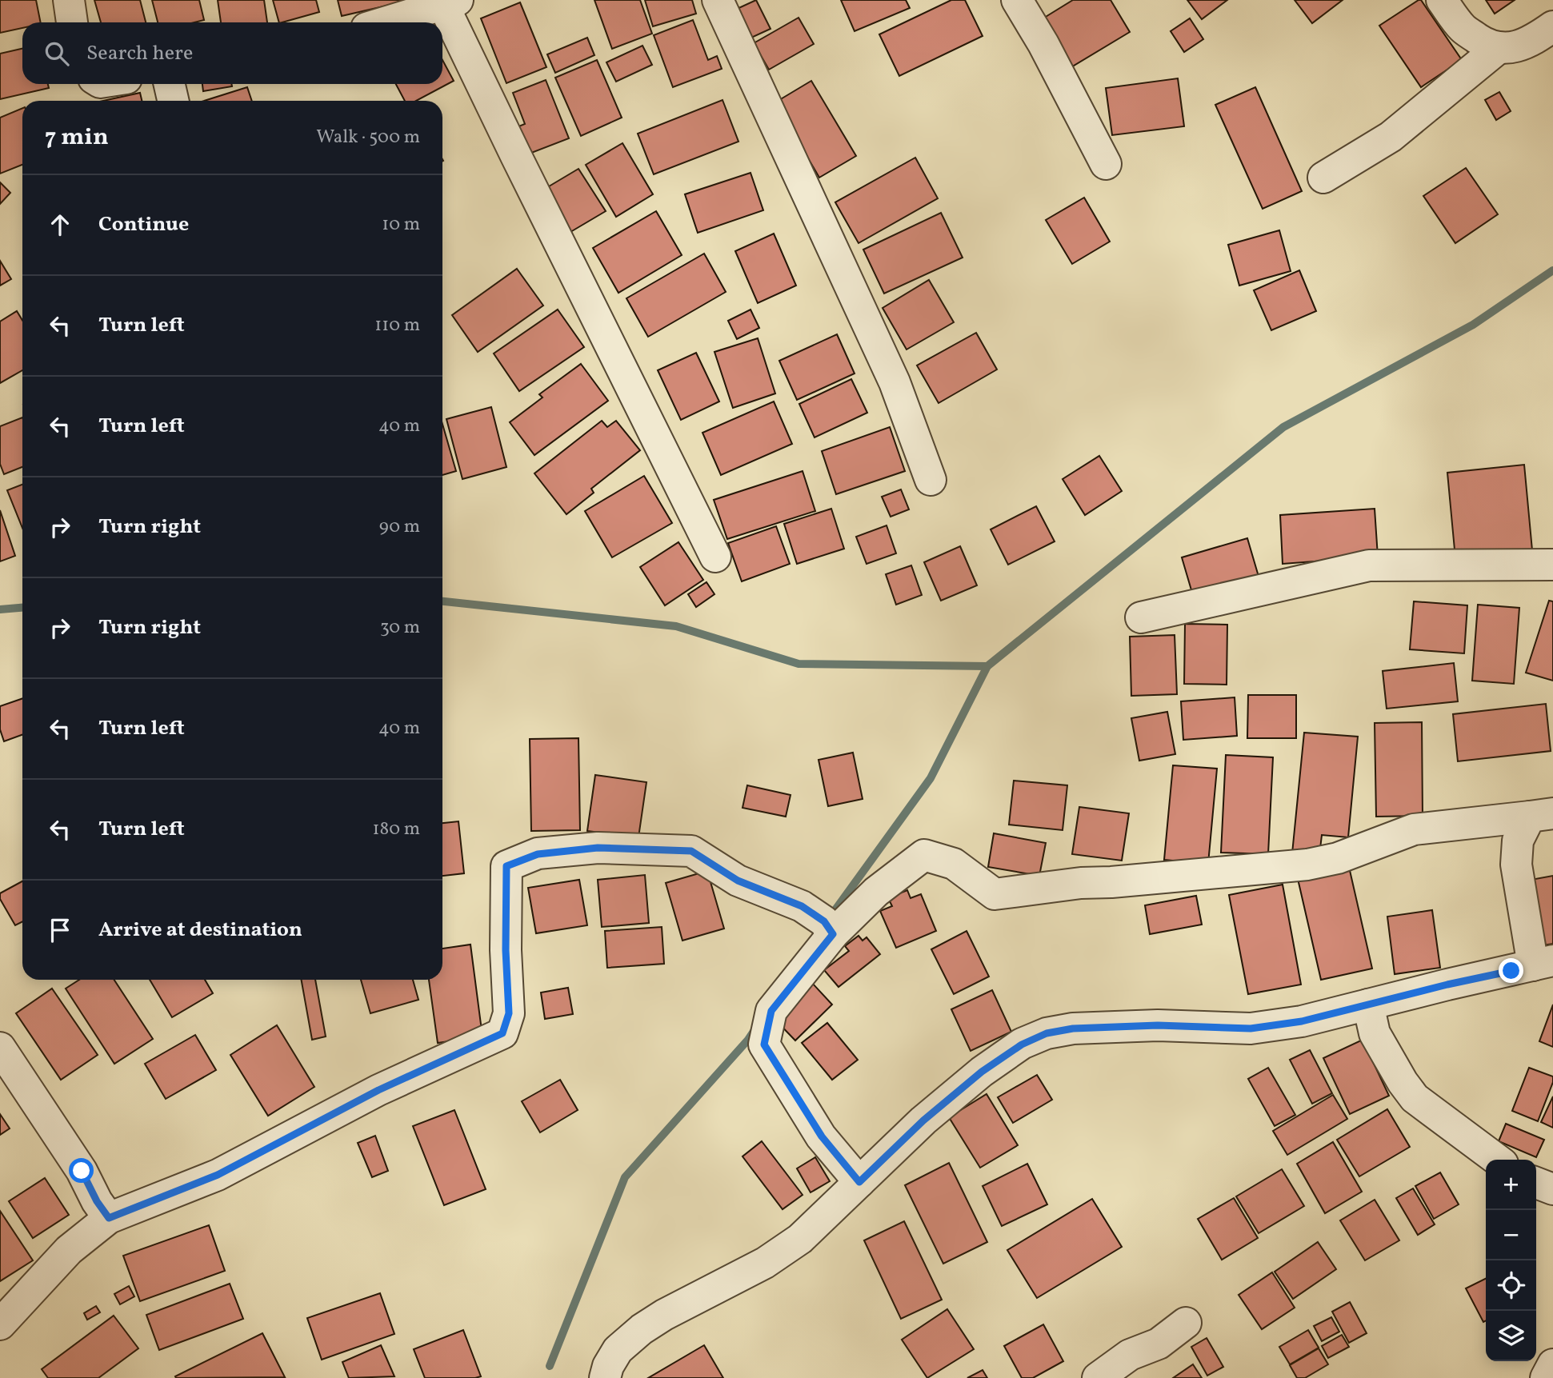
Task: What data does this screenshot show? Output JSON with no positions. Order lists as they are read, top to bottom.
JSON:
{
  "page": {
    "search": "Search here",
    "heading": ["7 min", "Walk · 500 m"],
    "list": [
      ["Continue", "10 m"],
      ["Turn left", "110 m"],
      ["Turn left", "40 m"],
      ["Turn right", "90 m"],
      ["Turn right", "30 m"],
      ["Turn left", "40 m"],
      ["Turn left", "180 m"],
      "Arrive at destination"
    ],
    "map_buttons": ["+", "−"]
  }
}
